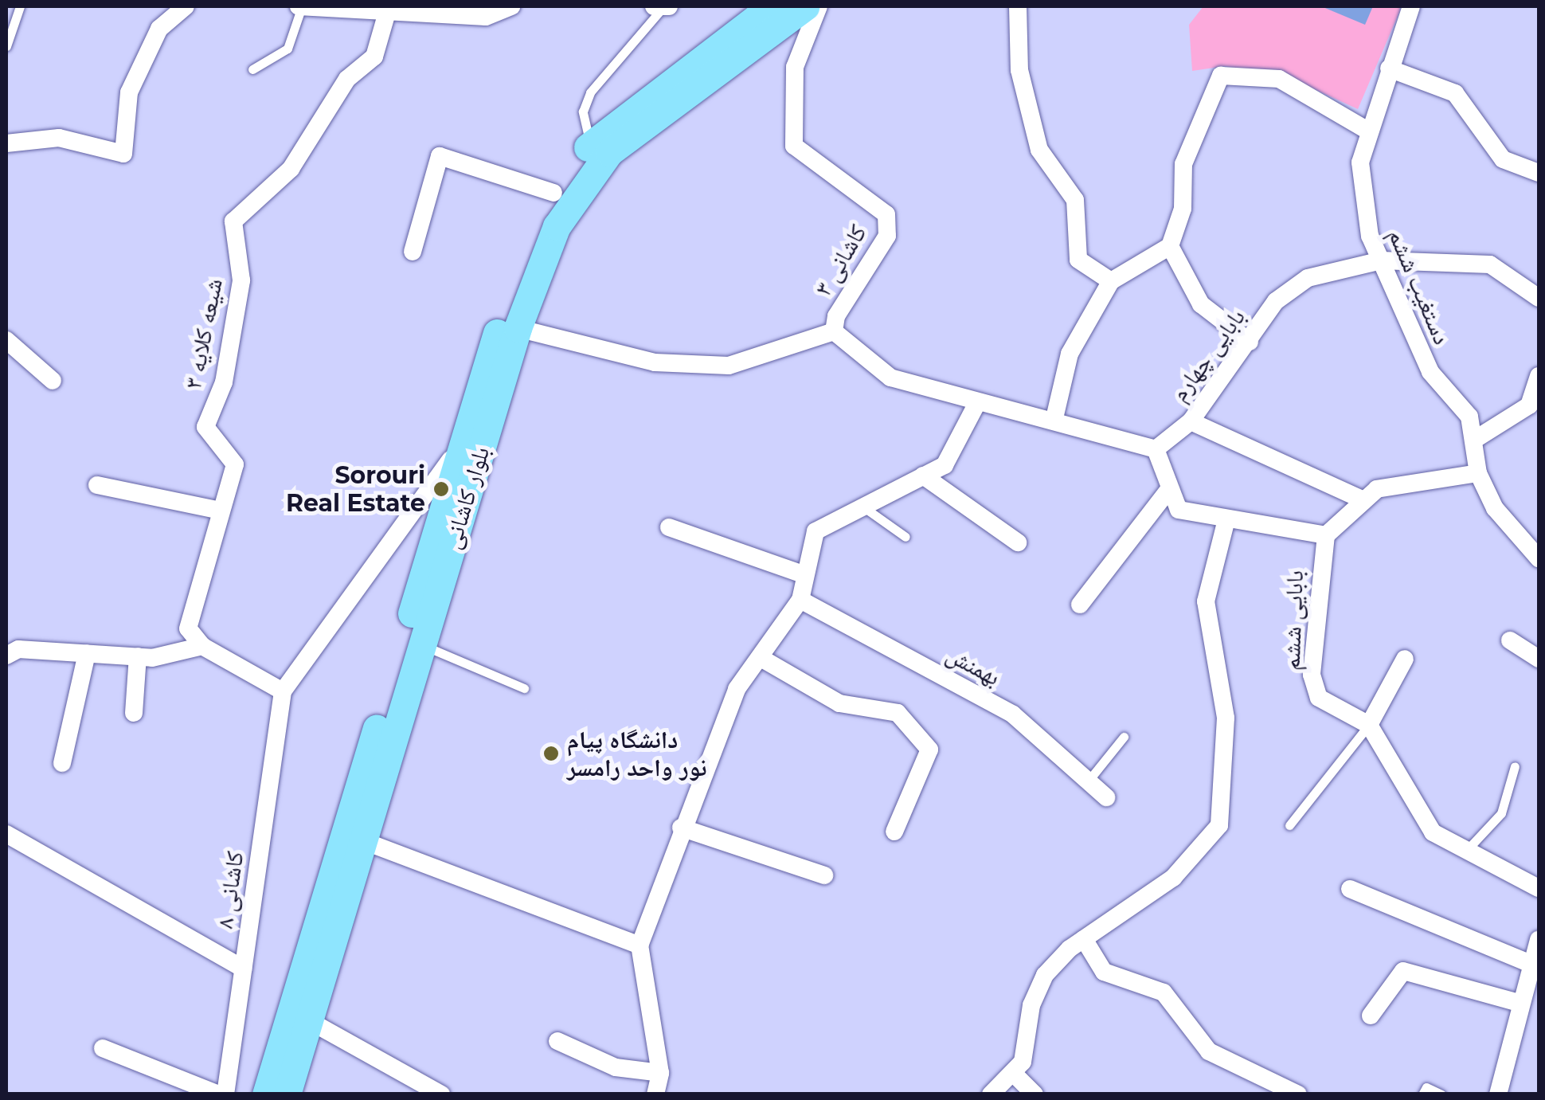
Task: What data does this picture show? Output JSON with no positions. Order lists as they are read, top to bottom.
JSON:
{
  "streets": {
    "main road": ["بلوار کاشانی"],
    "street": [
      "کاشانی ۳",
      "دستغیب ششم",
      "شیعه کلایه ۳",
      "بابایی چهارم",
      "بابایی ششم",
      "بهمنش",
      "کاشانی ۸"
    ]
  },
  "crossings": [
    ["دستغیب ششم", "بابایی چهارم"]
  ],
  "places": ["Sorouri Real Estate", "دانشگاه پیام نور واحد رامسر"]
}
